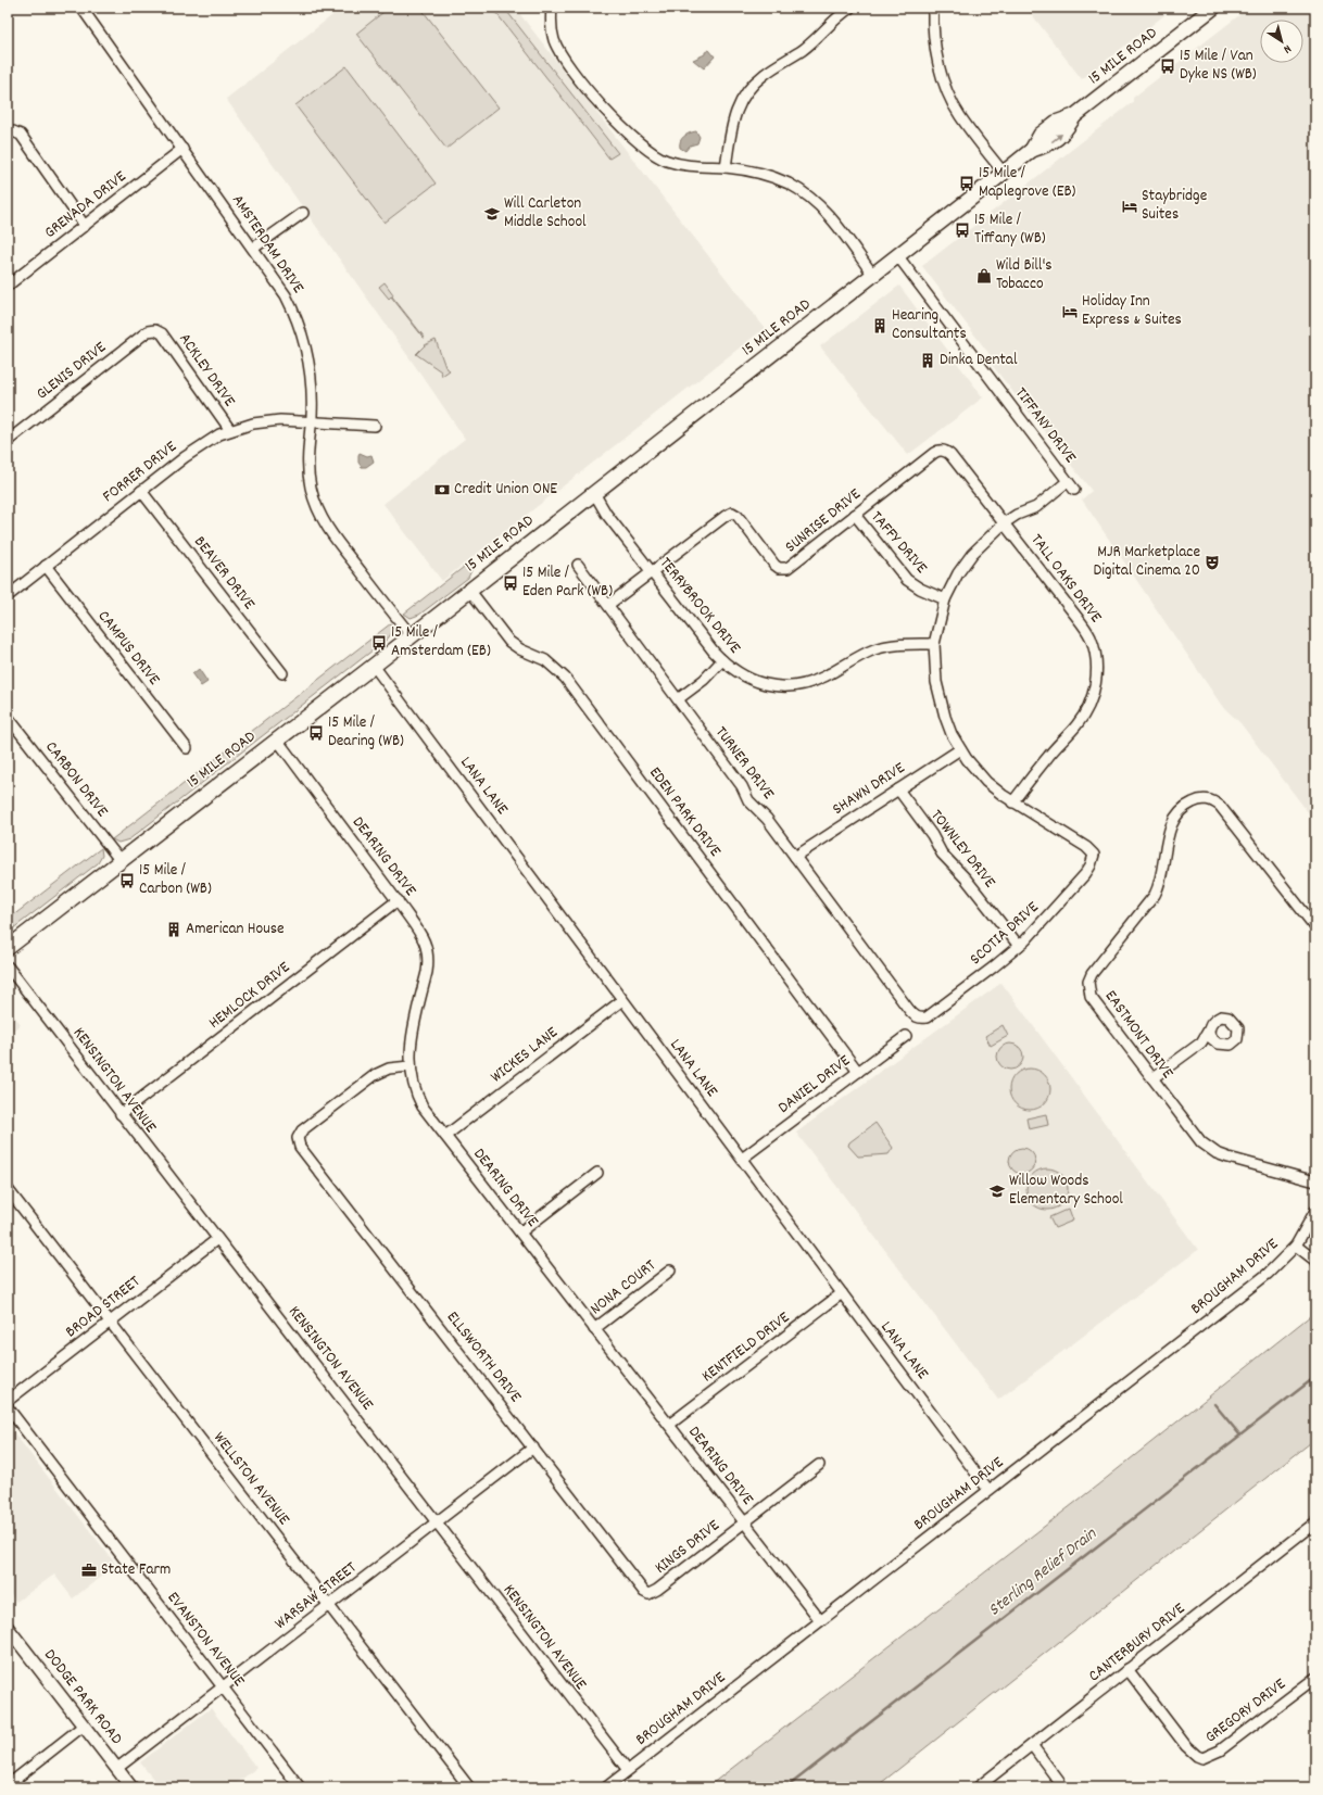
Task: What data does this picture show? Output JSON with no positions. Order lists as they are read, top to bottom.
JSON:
{
  "streets": {
    "main road": ["15 MILE ROAD"],
    "street": [
      "GRENADA DRIVE",
      "AMSTERDAM DRIVE",
      "ACKLEY DRIVE",
      "GLENIS DRIVE",
      "TIFFANY DRIVE",
      "FORRER DRIVE",
      "SUNRISE DRIVE",
      "TAFFY DRIVE",
      "BEAVER DRIVE",
      "TALL OAKS DRIVE",
      "TERRYBROOK DRIVE",
      "CAMPUS DRIVE",
      "TURNER DRIVE",
      "CARBON DRIVE",
      "LANA LANE",
      "SHAWN DRIVE",
      "EDEN PARK DRIVE",
      "TOWNLEY DRIVE",
      "DEARING DRIVE",
      "SCOTIA DRIVE",
      "HEMLOCK DRIVE",
      "EASTMONT DRIVE",
      "WICKES LANE",
      "KENSINGTON AVENUE",
      "DANIEL DRIVE",
      "BROUGHAM DRIVE",
      "NONA COURT",
      "BROAD STREET",
      "KENTFIELD DRIVE",
      "ELLSWORTH DRIVE",
      "WELLSTON AVENUE",
      "KINGS DRIVE",
      "WARSAW STREET",
      "EVANSTON AVENUE",
      "CANTERBURY DRIVE",
      "DODGE PARK ROAD",
      "GREGORY DRIVE"
    ]
  },
  "crossings": [
    ["15 MILE ROAD", "AMSTERDAM DRIVE"],
    ["15 MILE ROAD", "TIFFANY DRIVE"],
    ["15 MILE ROAD", "TERRYBROOK DRIVE"],
    ["15 MILE ROAD", "CARBON DRIVE"],
    ["15 MILE ROAD", "LANA LANE"],
    ["15 MILE ROAD", "EDEN PARK DRIVE"],
    ["15 MILE ROAD", "DEARING DRIVE"],
    ["GRENADA DRIVE", "AMSTERDAM DRIVE"],
    ["AMSTERDAM DRIVE", "FORRER DRIVE"],
    ["ACKLEY DRIVE", "GLENIS DRIVE"],
    ["ACKLEY DRIVE", "FORRER DRIVE"],
    ["FORRER DRIVE", "BEAVER DRIVE"],
    ["FORRER DRIVE", "CAMPUS DRIVE"],
    ["SUNRISE DRIVE", "TAFFY DRIVE"],
    ["SUNRISE DRIVE", "TALL OAKS DRIVE"],
    ["SUNRISE DRIVE", "TERRYBROOK DRIVE"],
    ["SUNRISE DRIVE", "TURNER DRIVE"],
    ["TALL OAKS DRIVE", "SCOTIA DRIVE"],
    ["TURNER DRIVE", "SHAWN DRIVE"],
    ["TURNER DRIVE", "SCOTIA DRIVE"],
    ["LANA LANE", "WICKES LANE"],
    ["LANA LANE", "DANIEL DRIVE"],
    ["LANA LANE", "BROUGHAM DRIVE"],
    ["LANA LANE", "KENTFIELD DRIVE"],
    ["SHAWN DRIVE", "TOWNLEY DRIVE"],
    ["EDEN PARK DRIVE", "DANIEL DRIVE"],
    ["TOWNLEY DRIVE", "SCOTIA DRIVE"],
    ["DEARING DRIVE", "HEMLOCK DRIVE"],
    ["DEARING DRIVE", "WICKES LANE"],
    ["DEARING DRIVE", "BROUGHAM DRIVE"],
    ["DEARING DRIVE", "NONA COURT"],
    ["DEARING DRIVE", "KENTFIELD DRIVE"],
    ["DEARING DRIVE", "ELLSWORTH DRIVE"],
    ["DEARING DRIVE", "KINGS DRIVE"],
    ["HEMLOCK DRIVE", "KENSINGTON AVENUE"],
    ["KENSINGTON AVENUE", "BROUGHAM DRIVE"],
    ["KENSINGTON AVENUE", "BROAD STREET"],
    ["KENSINGTON AVENUE", "WARSAW STREET"],
    ["BROAD STREET", "WELLSTON AVENUE"],
    ["ELLSWORTH DRIVE", "KINGS DRIVE"],
    ["ELLSWORTH DRIVE", "WARSAW STREET"],
    ["WELLSTON AVENUE", "WARSAW STREET"],
    ["WARSAW STREET", "EVANSTON AVENUE"],
    ["WARSAW STREET", "DODGE PARK ROAD"],
    ["CANTERBURY DRIVE", "GREGORY DRIVE"]
  ],
  "water": ["Sterling Relief Drain"],
  "places": {
    "bus stop": [
      "15 Mile / Van Dyke NS (WB)",
      "15 Mile / Maplegrove (EB)",
      "15 Mile / Tiffany (WB)",
      "15 Mile / Eden Park (WB)",
      "15 Mile / Amsterdam (EB)",
      "15 Mile / Dearing (WB)",
      "15 Mile / Carbon (WB)"
    ],
    "hotel": ["Staybridge Suites", "Holiday Inn Express & Suites"],
    "school or university": ["Will Carleton Middle School", "Willow Woods Elementary School"],
    "shop": ["Wild Bill's Tobacco"],
    "building": ["Hearing Consultants", "Dinka Dental", "American House"],
    "bank": ["Credit Union ONE"],
    "theatre": ["MJR Marketplace Digital Cinema 20"],
    "office": ["State Farm"]
  },
  "north": "bottom right"
}
